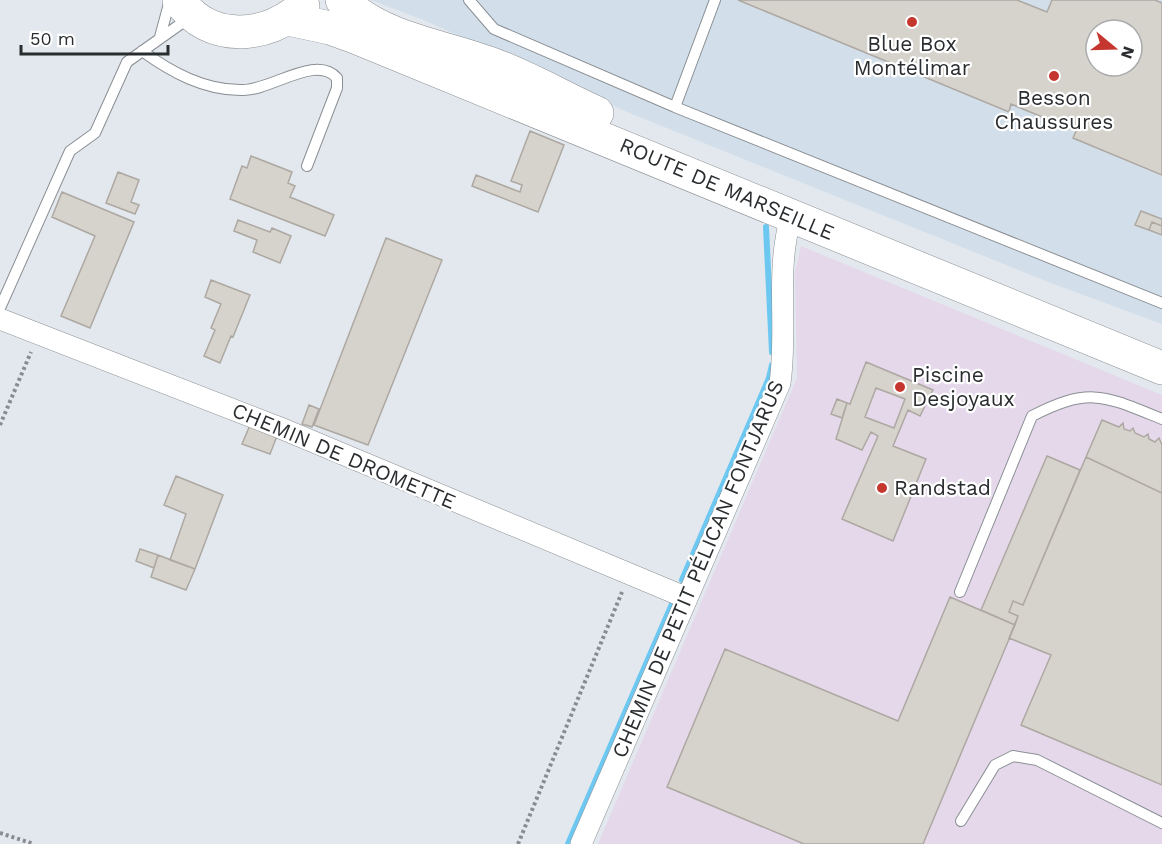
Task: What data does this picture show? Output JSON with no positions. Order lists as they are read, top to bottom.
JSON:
{
  "streets": {
    "main road": ["ROUTE DE MARSEILLE"],
    "street": ["CHEMIN DE DROMETTE", "CHEMIN DE PETIT PÉLICAN FONTJARUS"]
  },
  "crossings": [
    ["ROUTE DE MARSEILLE", "CHEMIN DE PETIT PÉLICAN FONTJARUS"],
    ["CHEMIN DE DROMETTE", "CHEMIN DE PETIT PÉLICAN FONTJARUS"]
  ],
  "places": [
    "Blue Box Montélimar",
    "Besson Chaussures",
    "Piscine Desjoyaux",
    "Randstad"
  ],
  "scale_bar": "50 m",
  "north": "right"
}
